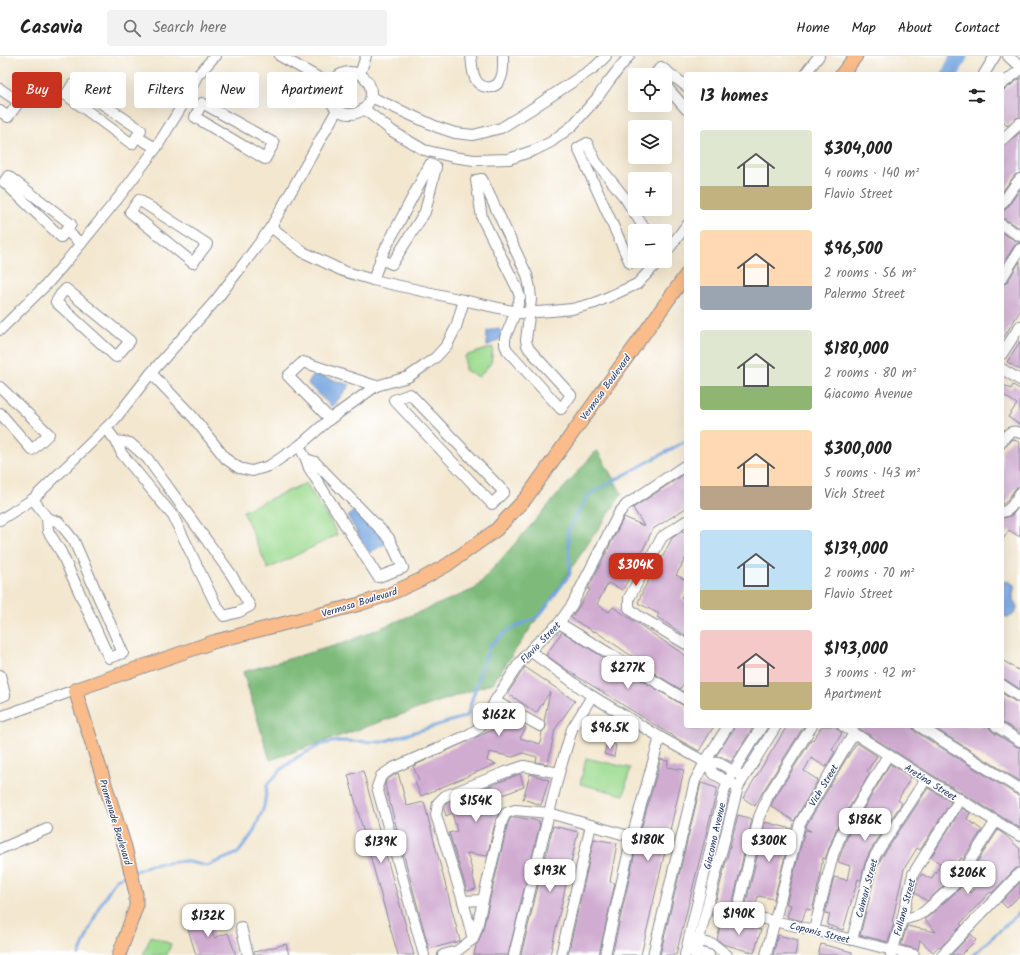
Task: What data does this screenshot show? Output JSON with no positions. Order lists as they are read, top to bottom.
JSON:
{
  "streets": {
    "main road": ["Vermosa Boulevard", "Promenade Boulevard"],
    "street": [
      "Flavio Street",
      "Aretina Street",
      "Vich Street",
      "Giacomo Avenue",
      "Caimari Street",
      "Fullana Street",
      "Coponis Street"
    ]
  },
  "crossings": [
    ["Vermosa Boulevard", "Promenade Boulevard"],
    ["Aretina Street", "Vich Street"],
    ["Aretina Street", "Caimari Street"],
    ["Aretina Street", "Fullana Street"],
    ["Vich Street", "Coponis Street"],
    ["Caimari Street", "Coponis Street"],
    ["Fullana Street", "Coponis Street"]
  ],
  "page": {
    "header": "Casavia",
    "search": "Search here",
    "nav": [
      "Home",
      "Map",
      "About",
      "Contact"
    ],
    "map_buttons": ["+", "−"],
    "chip": [
      "Buy",
      "Rent",
      "Filters",
      "New",
      "Apartment"
    ],
    "heading": "13 homes",
    "list": [
      {
        "name": "$304,000",
        "note": "4 rooms · 140 m² · Flavio Street"
      },
      {
        "name": "$96,500",
        "note": "2 rooms · 56 m² · Palermo Street"
      },
      {
        "name": "$180,000",
        "note": "2 rooms · 80 m² · Giacomo Avenue"
      },
      {
        "name": "$300,000",
        "note": "5 rooms · 143 m² · Vich Street"
      },
      {
        "name": "$139,000",
        "note": "2 rooms · 70 m² · Flavio Street"
      },
      {
        "name": "$193,000",
        "note": "3 rooms · 92 m² · Apartment"
      }
    ],
    "price": [
      "$304K",
      "$277K",
      "$162K",
      "$96.5K",
      "$154K",
      "$186K",
      "$180K",
      "$300K",
      "$139K",
      "$193K",
      "$206K",
      "$190K",
      "$132K"
    ]
  }
}
